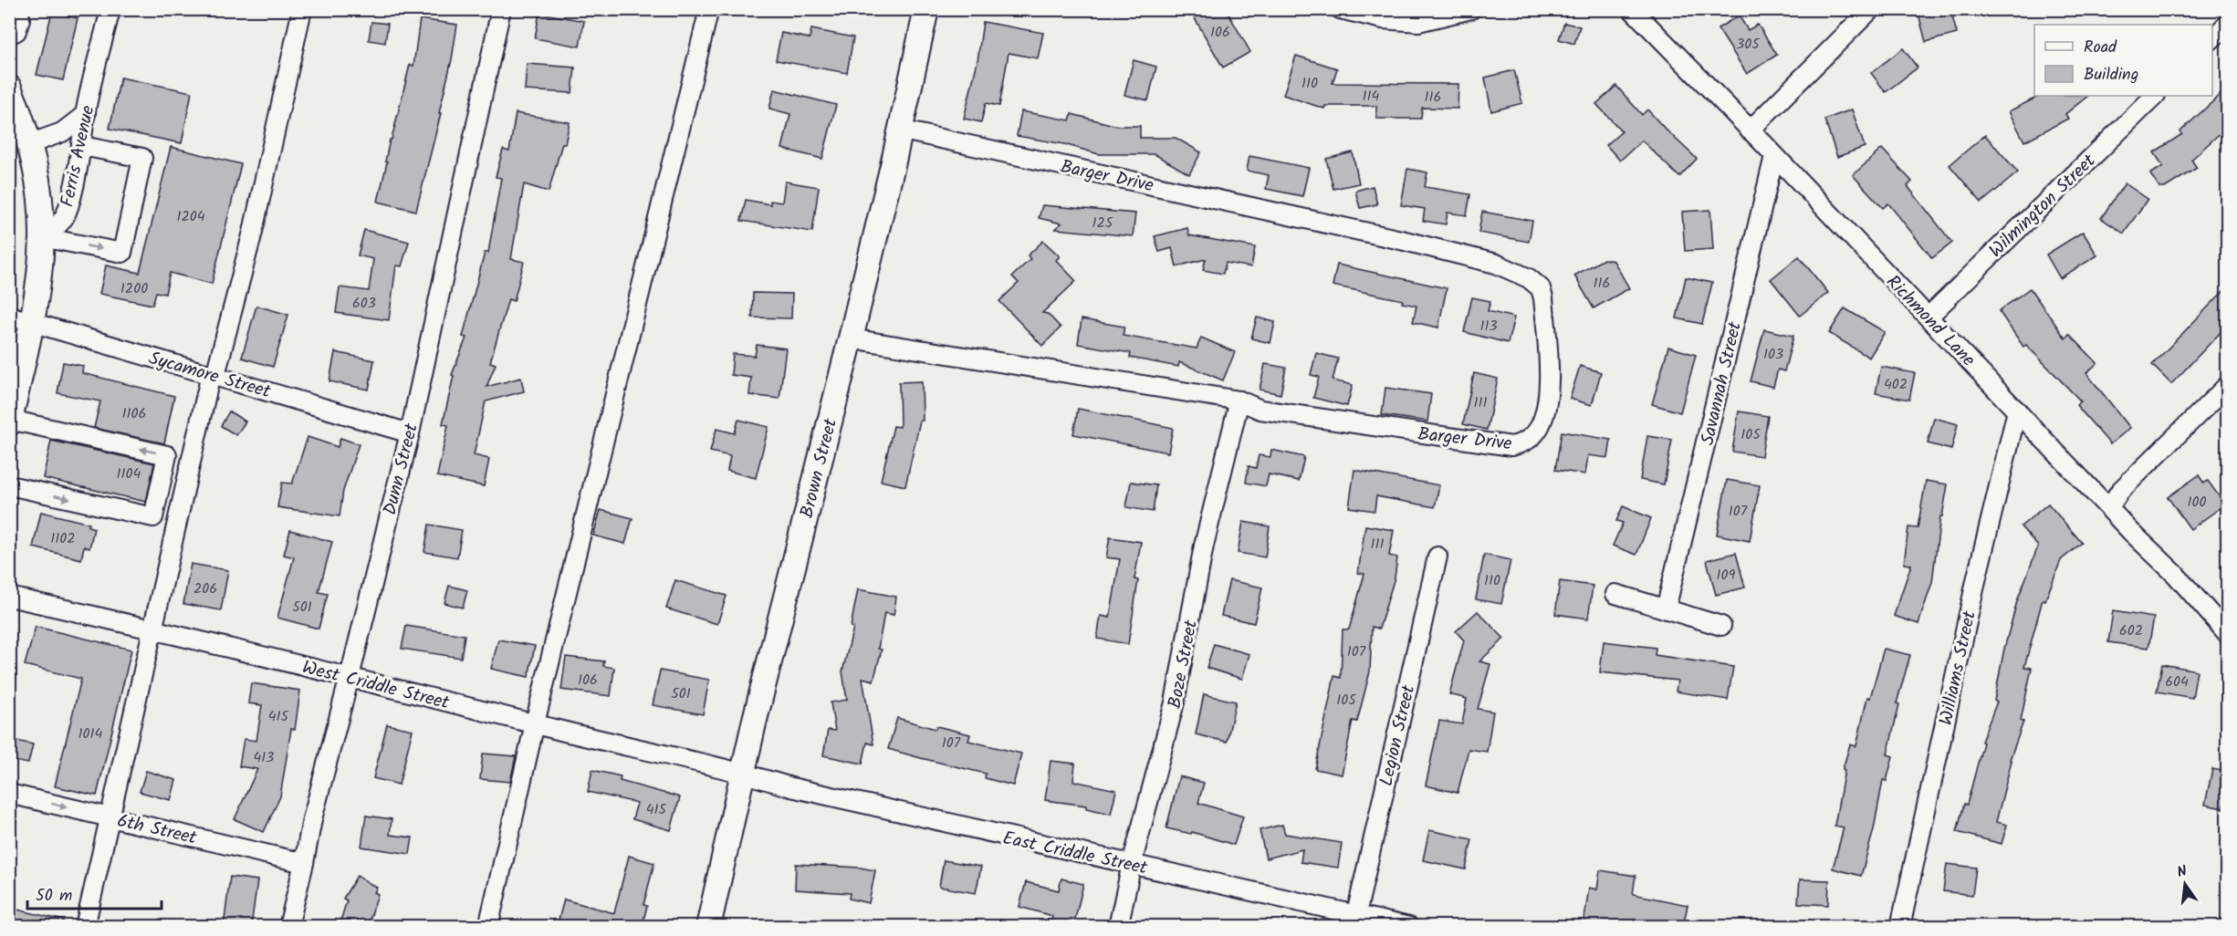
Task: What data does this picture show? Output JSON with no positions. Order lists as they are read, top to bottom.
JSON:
{
  "streets": {
    "main road": ["Brown Street"],
    "street": [
      "Ferris Avenue",
      "Barger Drive",
      "Wilmington Street",
      "Richmond Lane",
      "Sycamore Street",
      "Savannah Street",
      "Dunn Street",
      "Boze Street",
      "Williams Street",
      "West Criddle Street",
      "Legion Street",
      "6th Street",
      "East Criddle Street"
    ]
  },
  "crossings": [
    ["Barger Drive", "Brown Street"],
    ["Barger Drive", "Boze Street"],
    ["Wilmington Street", "Richmond Lane"],
    ["Richmond Lane", "Savannah Street"],
    ["Richmond Lane", "Williams Street"],
    ["Sycamore Street", "Dunn Street"],
    ["Brown Street", "West Criddle Street"],
    ["Brown Street", "East Criddle Street"],
    ["Dunn Street", "West Criddle Street"],
    ["Dunn Street", "6th Street"],
    ["Boze Street", "East Criddle Street"],
    ["West Criddle Street", "East Criddle Street"],
    ["Legion Street", "East Criddle Street"]
  ],
  "house_numbers": [
    "106",
    "305",
    "110",
    "114",
    "116",
    "1204",
    "125",
    "116",
    "1200",
    "603",
    "113",
    "103",
    "402",
    "111",
    "1106",
    "105",
    "1104",
    "100",
    "107",
    "1102",
    "111",
    "109",
    "110",
    "206",
    "501",
    "602",
    "107",
    "106",
    "604",
    "501",
    "105",
    "415",
    "1014",
    "107",
    "413",
    "415"
  ],
  "legend": ["Road", "Building"],
  "scale_bar": "50 m",
  "north": "top"
}
